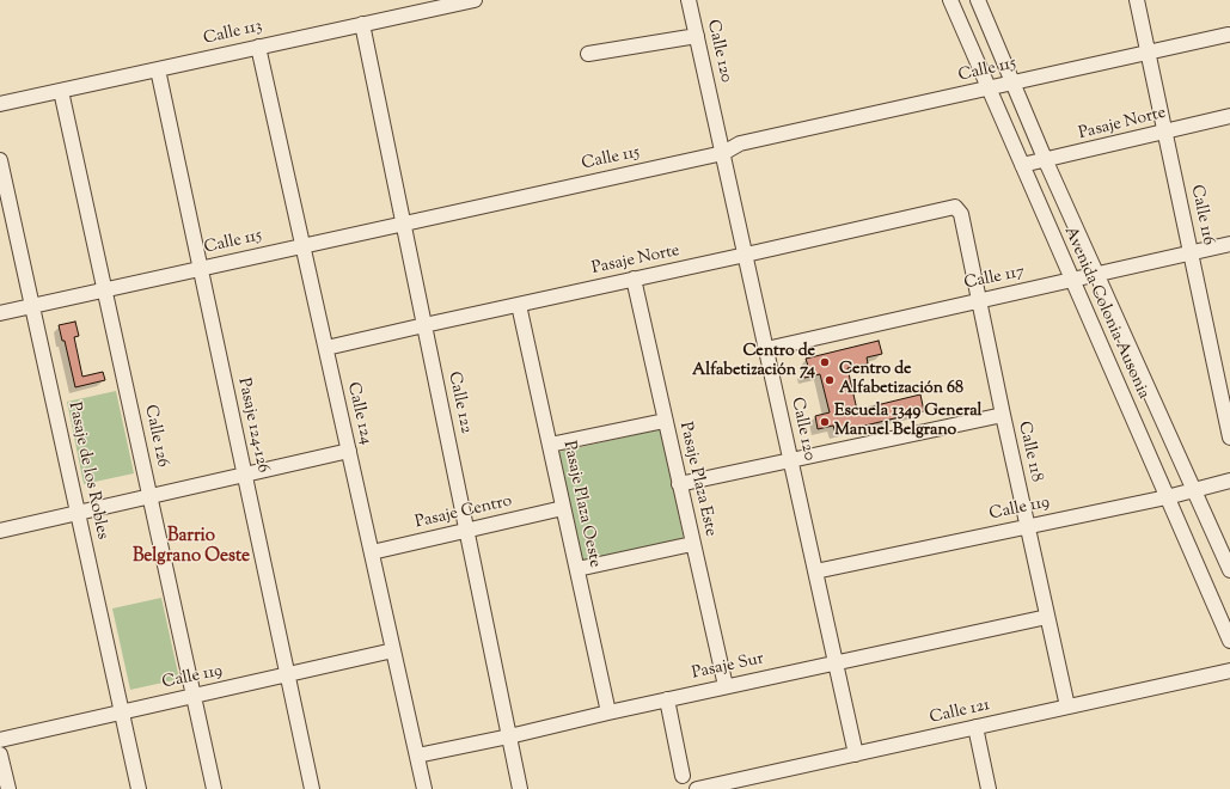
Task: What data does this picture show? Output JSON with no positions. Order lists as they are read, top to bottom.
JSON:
{
  "streets": {
    "street": [
      "Calle 113",
      "Calle 120",
      "Calle 115",
      "Pasaje Norte",
      "Calle 116",
      "Calle 117",
      "Avenida Colonia Ausonia",
      "Calle 122",
      "Calle 124",
      "Pasaje 124-126",
      "Calle 126",
      "Calle 118",
      "Pasaje de los Robles",
      "Pasaje Plaza Este",
      "Pasaje Plaza Oeste",
      "Calle 119",
      "Pasaje Centro",
      "Pasaje Sur",
      "Calle 121"
    ]
  },
  "crossings": [
    ["Calle 113", "Calle 122"],
    ["Calle 113", "Calle 124"],
    ["Calle 113", "Pasaje 124-126"],
    ["Calle 113", "Calle 126"],
    ["Calle 120", "Calle 115"],
    ["Calle 120", "Pasaje Norte"],
    ["Calle 120", "Calle 117"],
    ["Calle 120", "Calle 119"],
    ["Calle 120", "Pasaje Sur"],
    ["Calle 120", "Calle 121"],
    ["Calle 115", "Calle 116"],
    ["Calle 115", "Avenida Colonia Ausonia"],
    ["Calle 115", "Calle 122"],
    ["Calle 115", "Calle 124"],
    ["Calle 115", "Pasaje 124-126"],
    ["Calle 115", "Calle 126"],
    ["Calle 115", "Pasaje de los Robles"],
    ["Pasaje Norte", "Calle 116"],
    ["Pasaje Norte", "Avenida Colonia Ausonia"],
    ["Pasaje Norte", "Calle 122"],
    ["Pasaje Norte", "Calle 124"],
    ["Pasaje Norte", "Calle 118"],
    ["Pasaje Norte", "Pasaje Plaza Este"],
    ["Pasaje Norte", "Pasaje Plaza Oeste"],
    ["Calle 116", "Calle 117"],
    ["Calle 117", "Avenida Colonia Ausonia"],
    ["Calle 117", "Calle 118"],
    ["Avenida Colonia Ausonia", "Calle 119"],
    ["Calle 122", "Pasaje Centro"],
    ["Calle 122", "Pasaje Sur"],
    ["Calle 124", "Calle 119"],
    ["Calle 124", "Pasaje Centro"],
    ["Calle 124", "Pasaje Sur"],
    ["Pasaje 124-126", "Calle 119"],
    ["Calle 126", "Calle 119"],
    ["Calle 118", "Calle 119"],
    ["Calle 118", "Pasaje Sur"],
    ["Calle 118", "Calle 121"],
    ["Pasaje de los Robles", "Calle 119"],
    ["Pasaje Plaza Este", "Pasaje Sur"],
    ["Pasaje Plaza Oeste", "Pasaje Centro"],
    ["Pasaje Plaza Oeste", "Pasaje Sur"]
  ],
  "districts": ["Barrio Belgrano Oeste"],
  "places": ["Centro de Alfabetización 74", "Centro de Alfabetización 68", "Escuela 1349 General Manuel Belgrano"]
}
